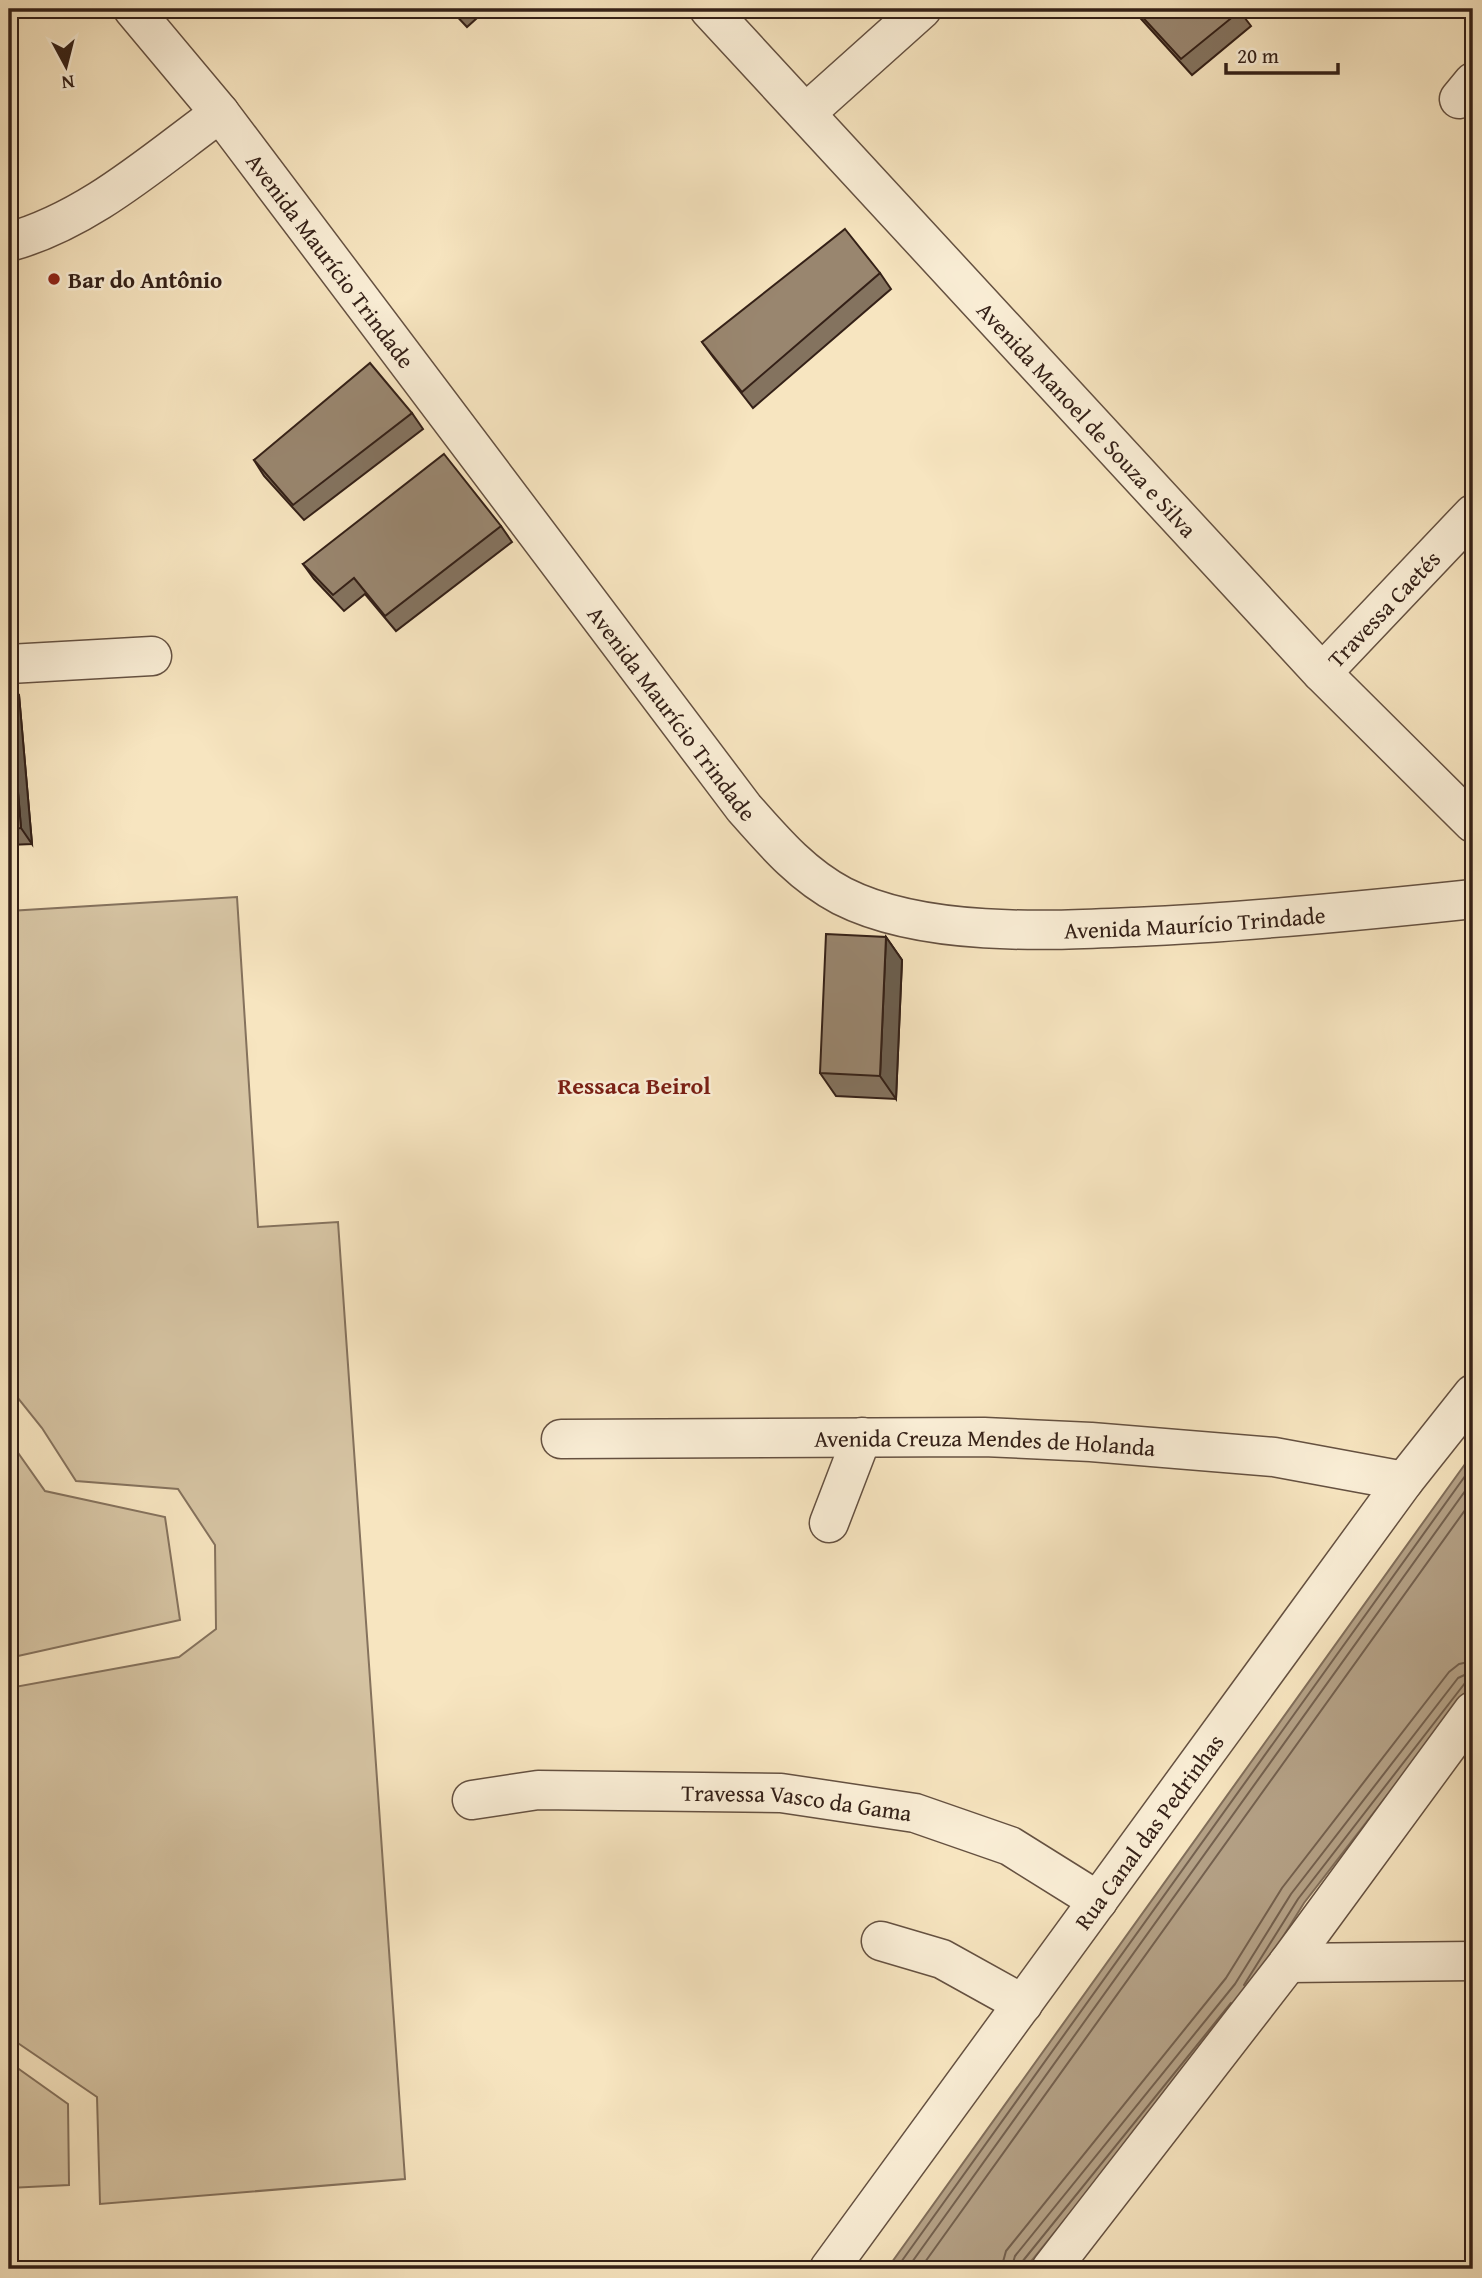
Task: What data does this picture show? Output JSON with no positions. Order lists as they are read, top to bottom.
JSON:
{
  "streets": {
    "street": [
      "Avenida Maurício Trindade",
      "Avenida Manoel de Souza e Silva",
      "Travessa Caetés",
      "Avenida Creuza Mendes de Holanda",
      "Travessa Vasco da Gama",
      "Rua Canal das Pedrinhas"
    ]
  },
  "crossings": [
    ["Avenida Manoel de Souza e Silva", "Travessa Caetés"],
    ["Avenida Creuza Mendes de Holanda", "Rua Canal das Pedrinhas"],
    ["Travessa Vasco da Gama", "Rua Canal das Pedrinhas"]
  ],
  "districts": ["Ressaca Beirol"],
  "places": ["Bar do Antônio"],
  "scale_bar": "20 m",
  "north": "bottom"
}
